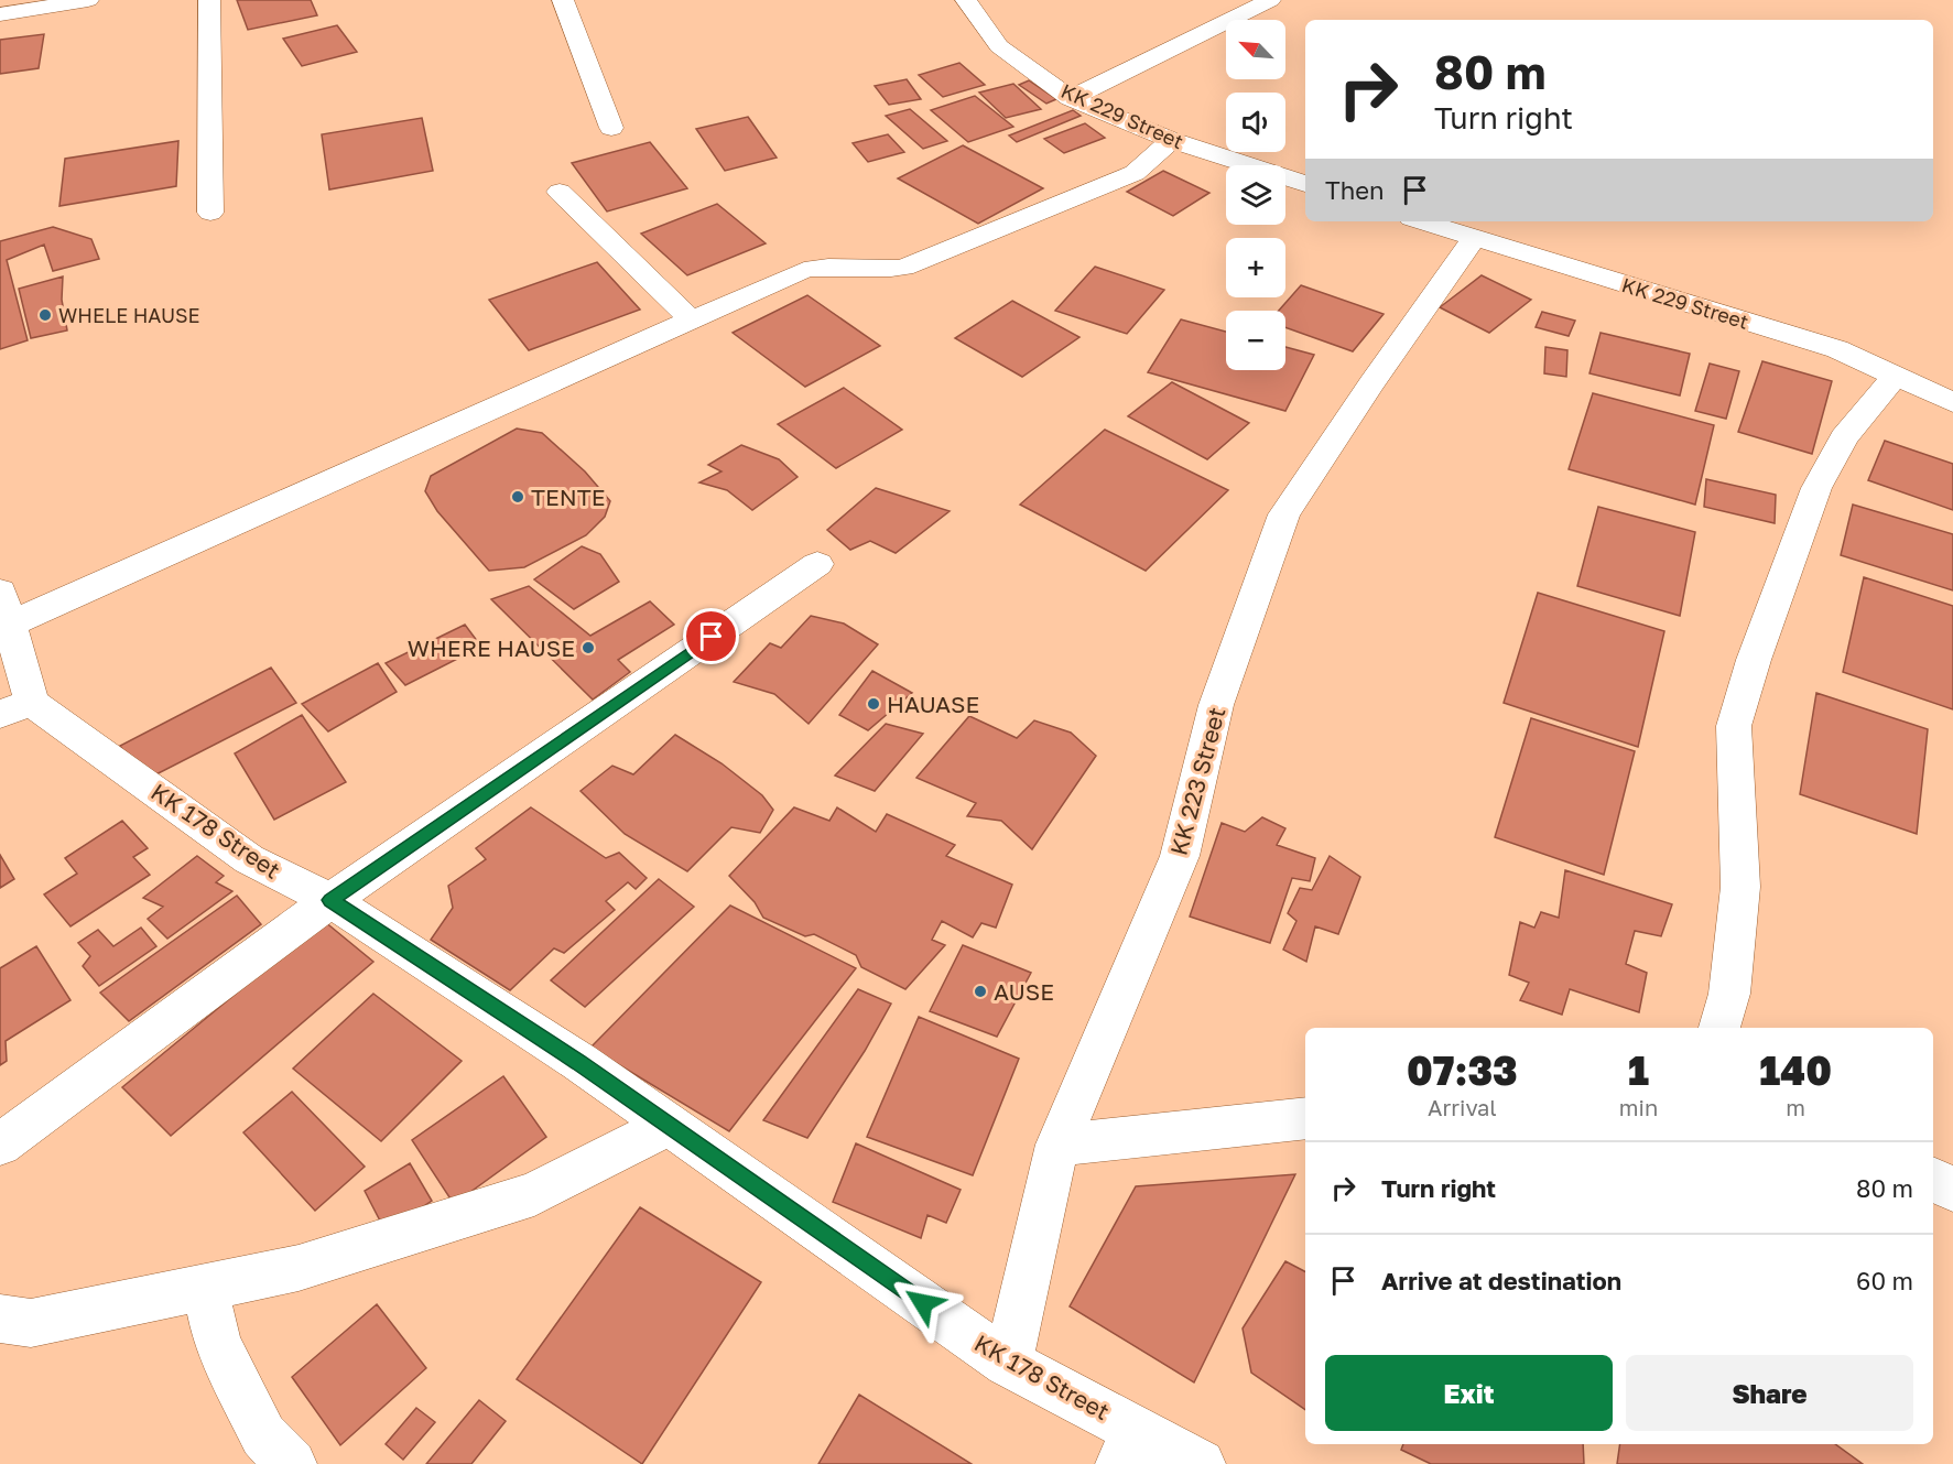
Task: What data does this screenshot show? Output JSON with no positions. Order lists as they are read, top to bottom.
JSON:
{
  "streets": {
    "street": ["KK 229 Street", "KK 223 Street", "KK 178 Street"]
  },
  "crossings": [
    ["KK 229 Street", "KK 223 Street"],
    ["KK 223 Street", "KK 178 Street"]
  ],
  "places": [
    "WHELE HAUSE",
    "TENTE",
    "WHERE HAUSE",
    "HAUASE",
    "AUSE"
  ],
  "north": "top left",
  "page": {
    "map_buttons": ["+", "−"],
    "turn": ["80 m", "Turn right"],
    "then": "Then",
    "eta": [
      "07:33",
      "Arrival",
      "1",
      "min",
      "140",
      "m"
    ],
    "list": [
      {
        "name": "Turn right",
        "value": "80 m"
      },
      {
        "name": "Arrive at destination",
        "value": "60 m"
      }
    ],
    "buttons": ["Exit", "Share"]
  }
}
